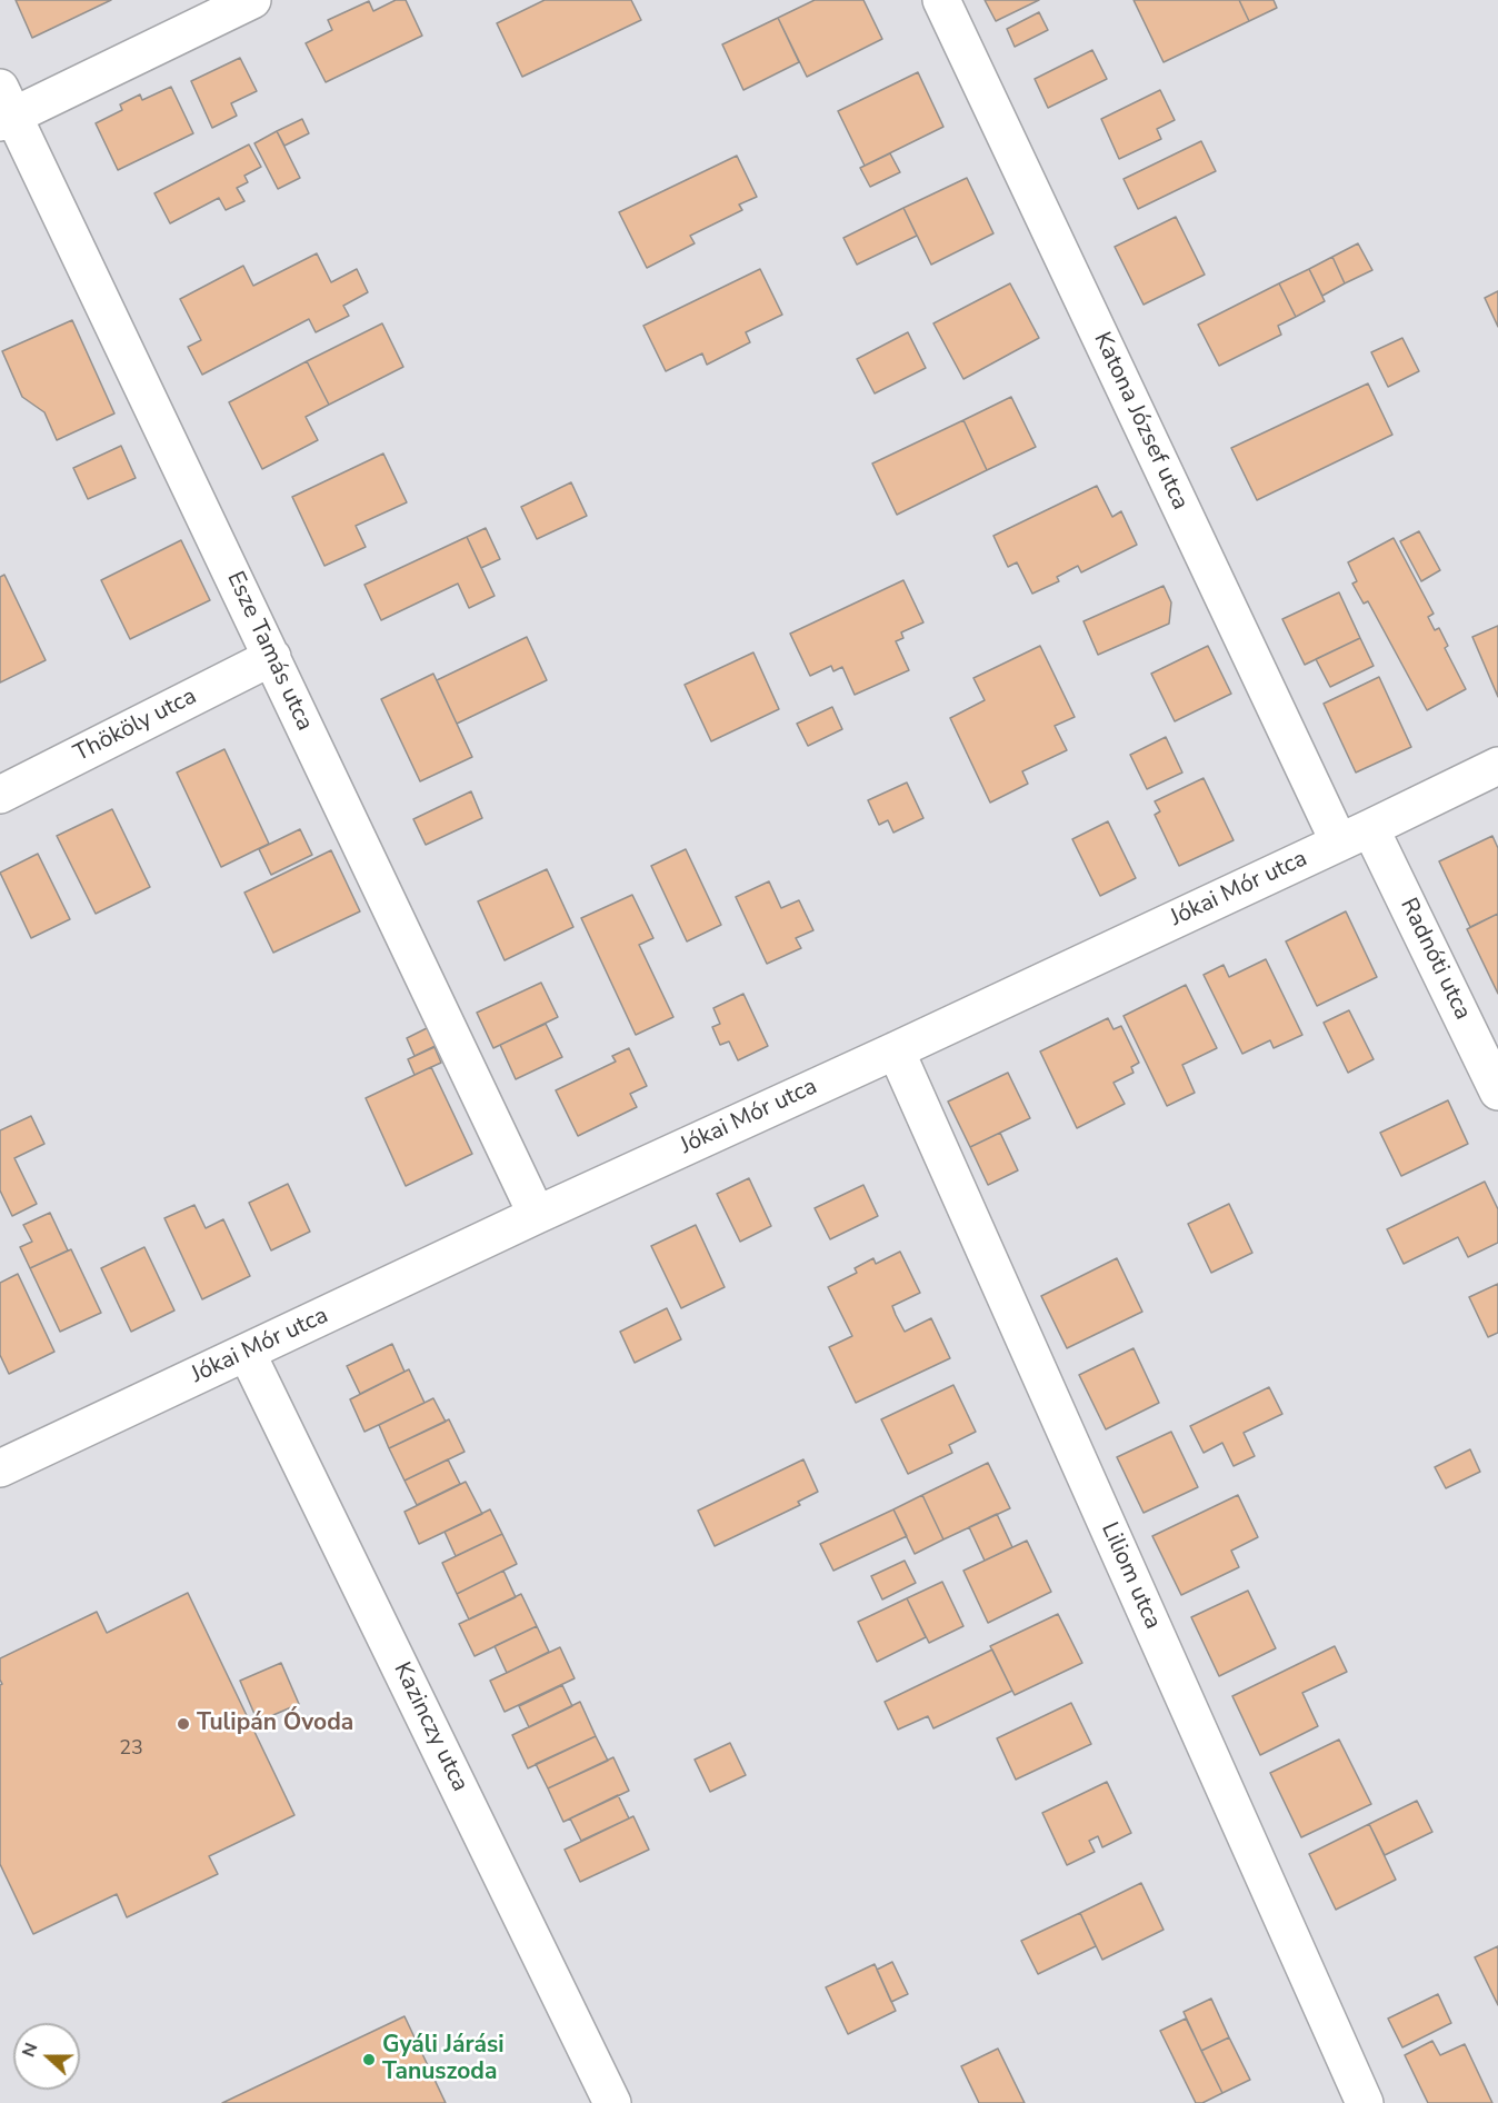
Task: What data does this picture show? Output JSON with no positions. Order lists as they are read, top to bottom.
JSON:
{
  "streets": {
    "street": [
      "Katona József utca",
      "Esze Tamás utca",
      "Thököly utca",
      "Jókai Mór utca",
      "Radnóti utca",
      "Liliom utca",
      "Kazinczy utca"
    ]
  },
  "crossings": [
    ["Katona József utca", "Jókai Mór utca"],
    ["Katona József utca", "Radnóti utca"],
    ["Esze Tamás utca", "Thököly utca"],
    ["Esze Tamás utca", "Jókai Mór utca"],
    ["Jókai Mór utca", "Radnóti utca"],
    ["Jókai Mór utca", "Liliom utca"],
    ["Jókai Mór utca", "Kazinczy utca"]
  ],
  "places": ["Tulipán Óvoda", "Gyáli Járási Tanuszoda"],
  "house_numbers": ["23"],
  "north": "left"
}
